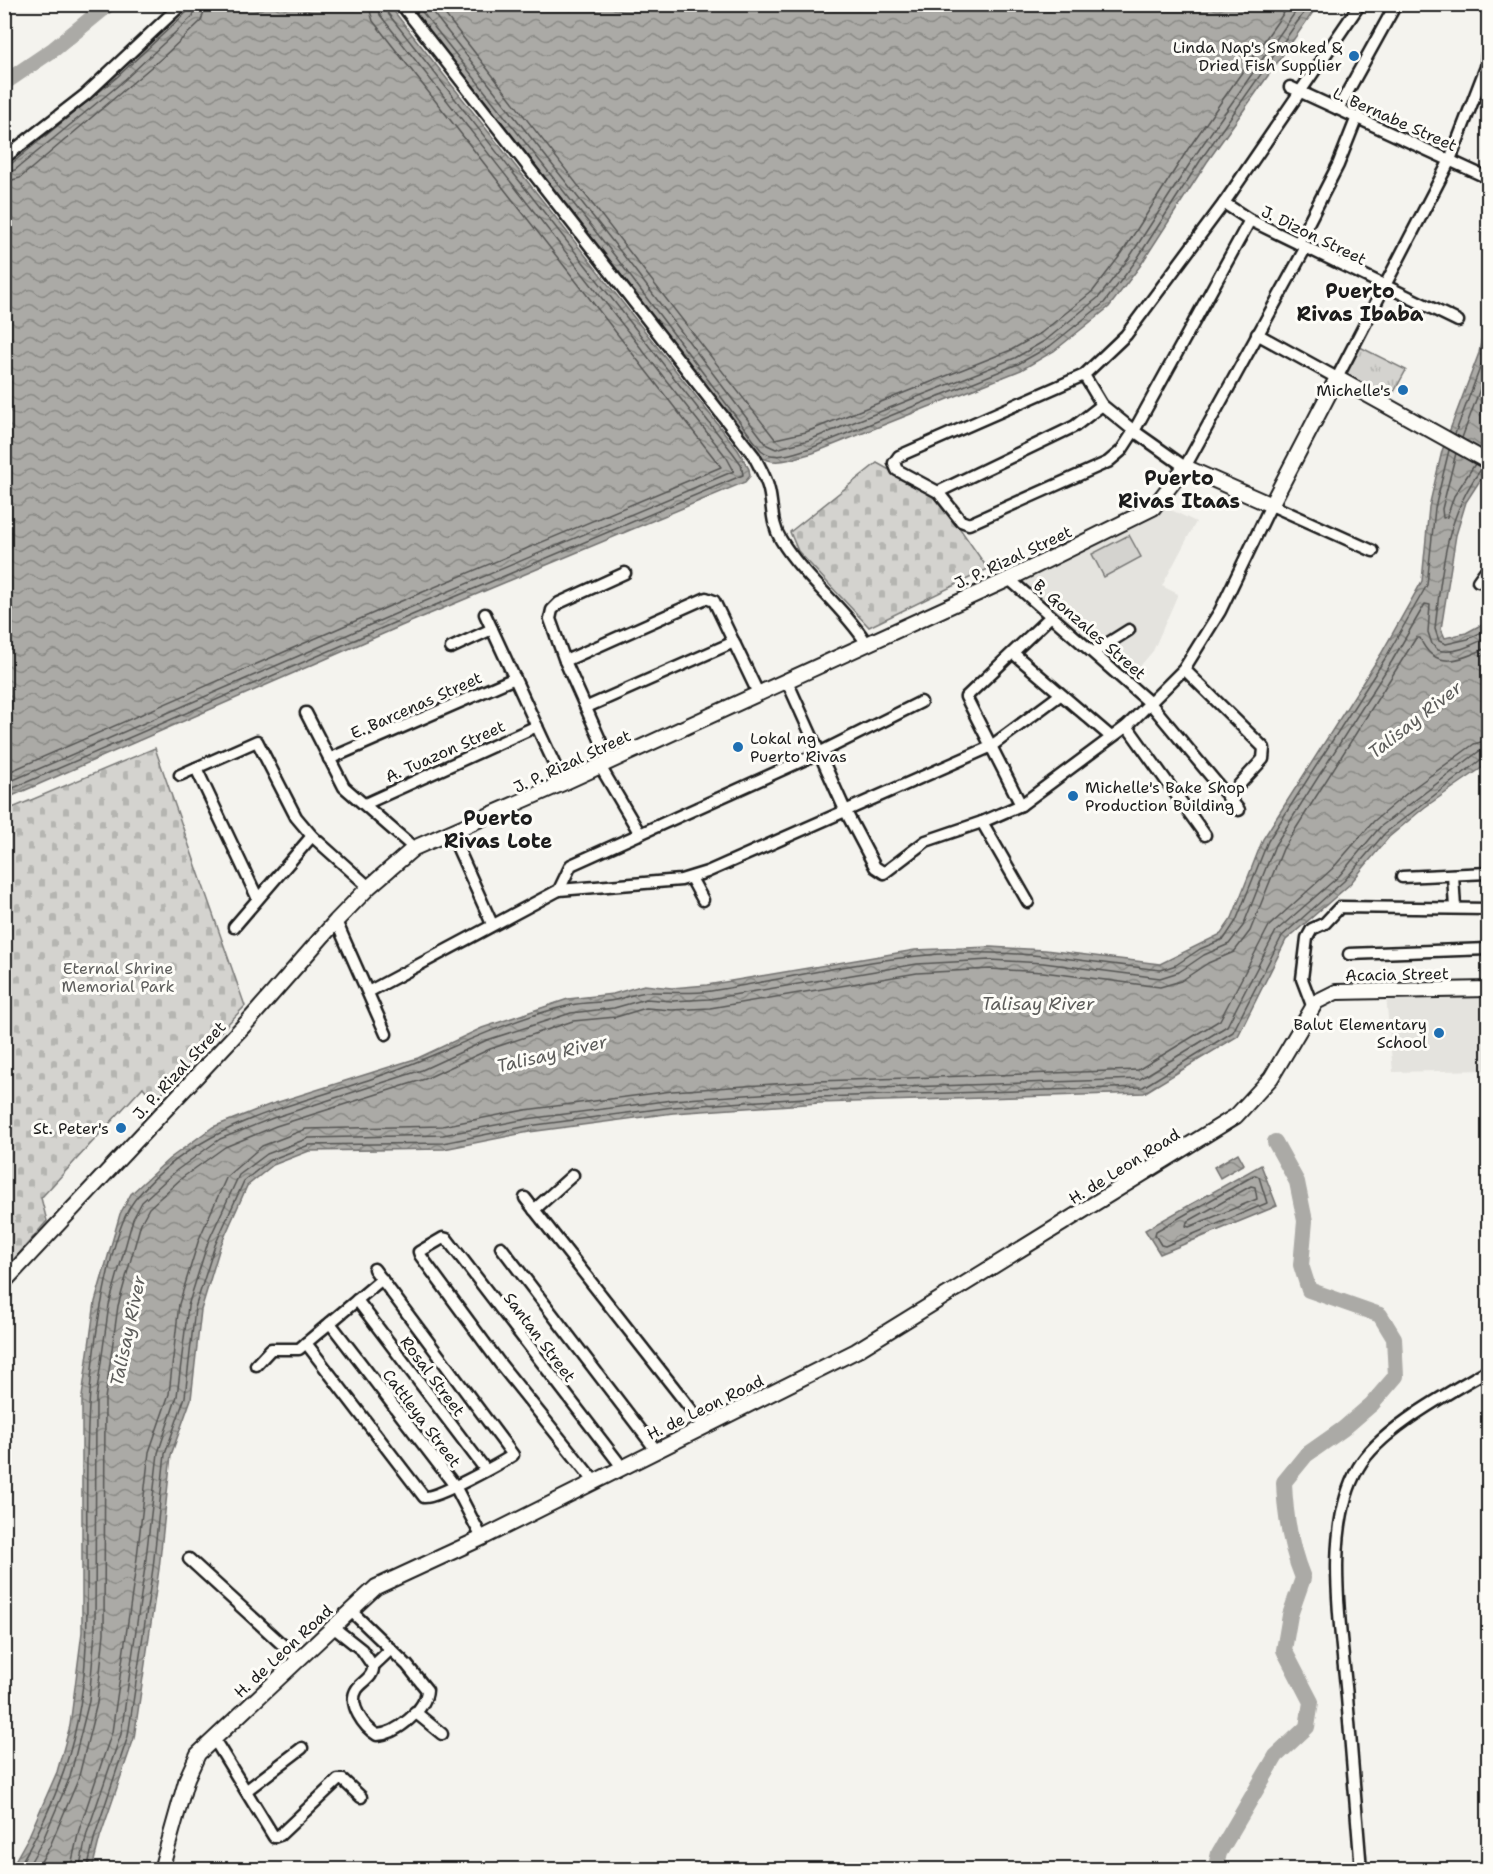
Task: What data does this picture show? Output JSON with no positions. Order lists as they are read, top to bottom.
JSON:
{
  "streets": {
    "street": [
      "L. Bernabe Street",
      "J. Dizon Street",
      "J. P. Rizal Street",
      "B. Gonzales Street",
      "E. Barcenas Street",
      "A. Tuazon Street",
      "Acacia Street",
      "H. de Leon Road",
      "Santan Street",
      "Rosal Street",
      "Cattleya Street"
    ]
  },
  "crossings": [
    ["J. P. Rizal Street", "B. Gonzales Street"],
    ["Acacia Street", "H. de Leon Road"],
    ["H. de Leon Road", "Santan Street"],
    ["H. de Leon Road", "Cattleya Street"]
  ],
  "districts": ["Puerto Rivas Ibaba", "Puerto Rivas Itaas", "Puerto Rivas Lote"],
  "water": ["Talisay River"],
  "parks": ["Eternal Shrine Memorial Park"],
  "places": [
    "Linda Nap's Smoked & Dried Fish Supplier",
    "Michelle's",
    "Lokal ng Puerto Rivas",
    "Michelle's Bake Shop Production Building",
    "Balut Elementary School",
    "St. Peter's"
  ]
}
